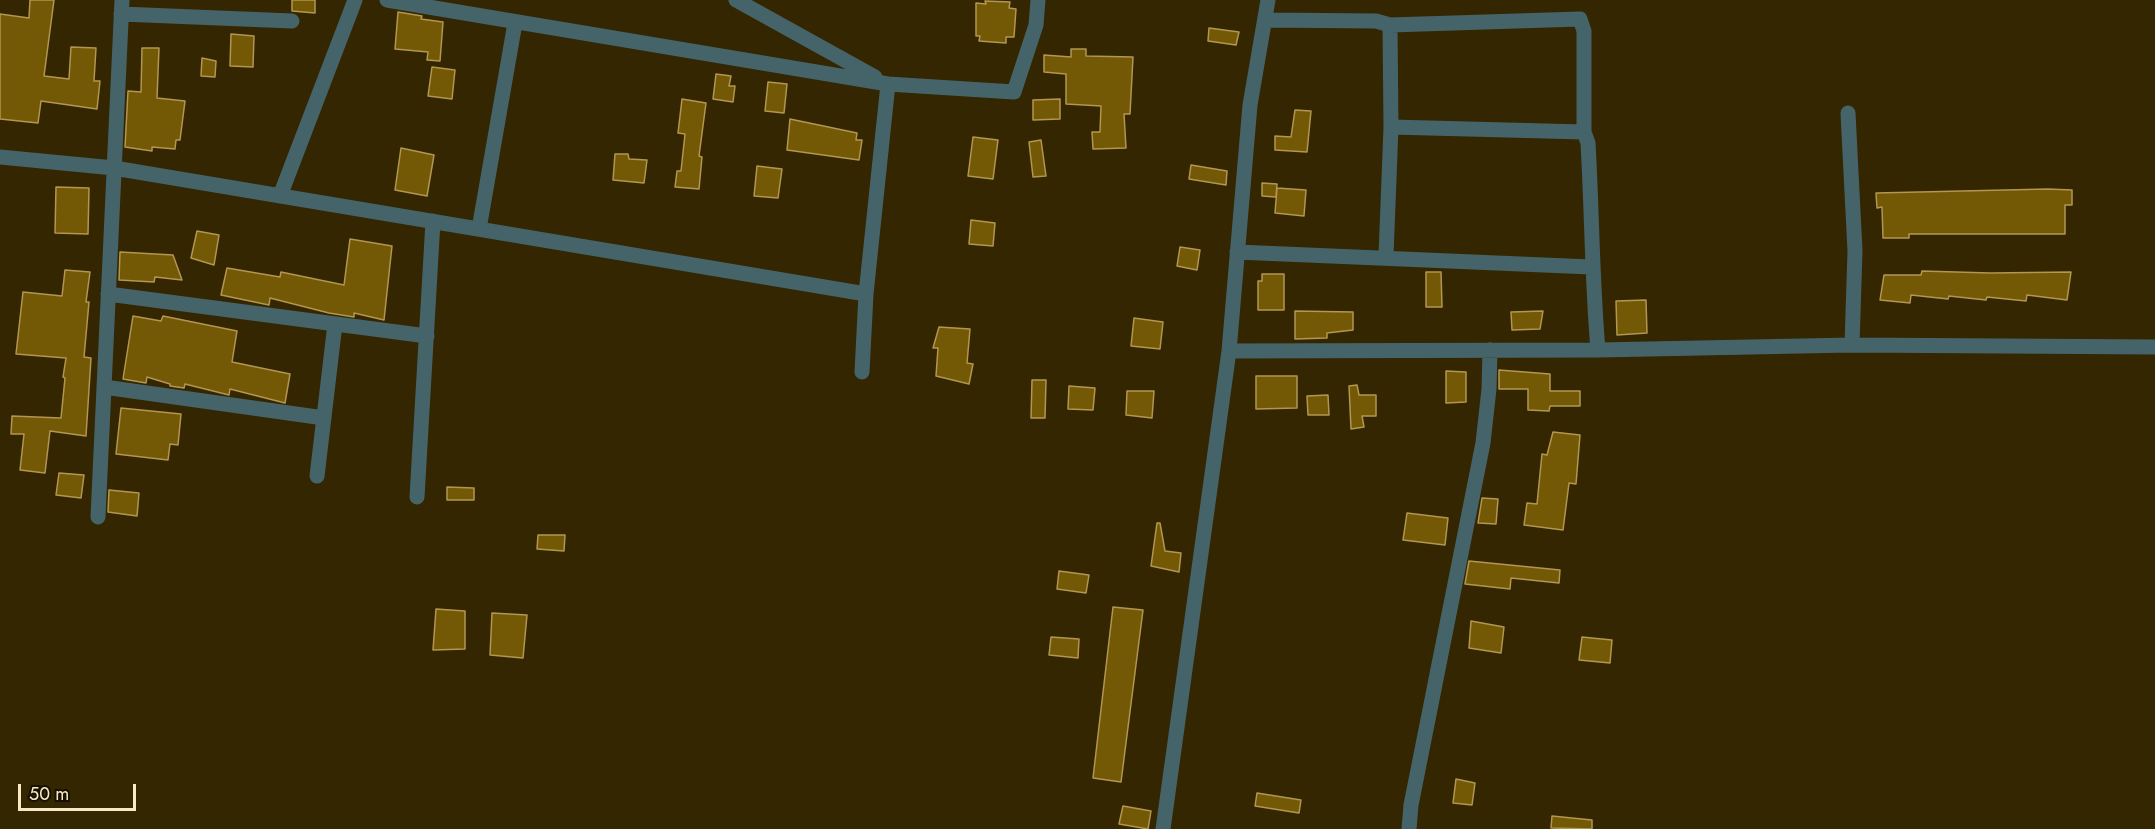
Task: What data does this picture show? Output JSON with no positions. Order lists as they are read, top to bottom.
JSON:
{
  "scale_bar": "50 m"
}
